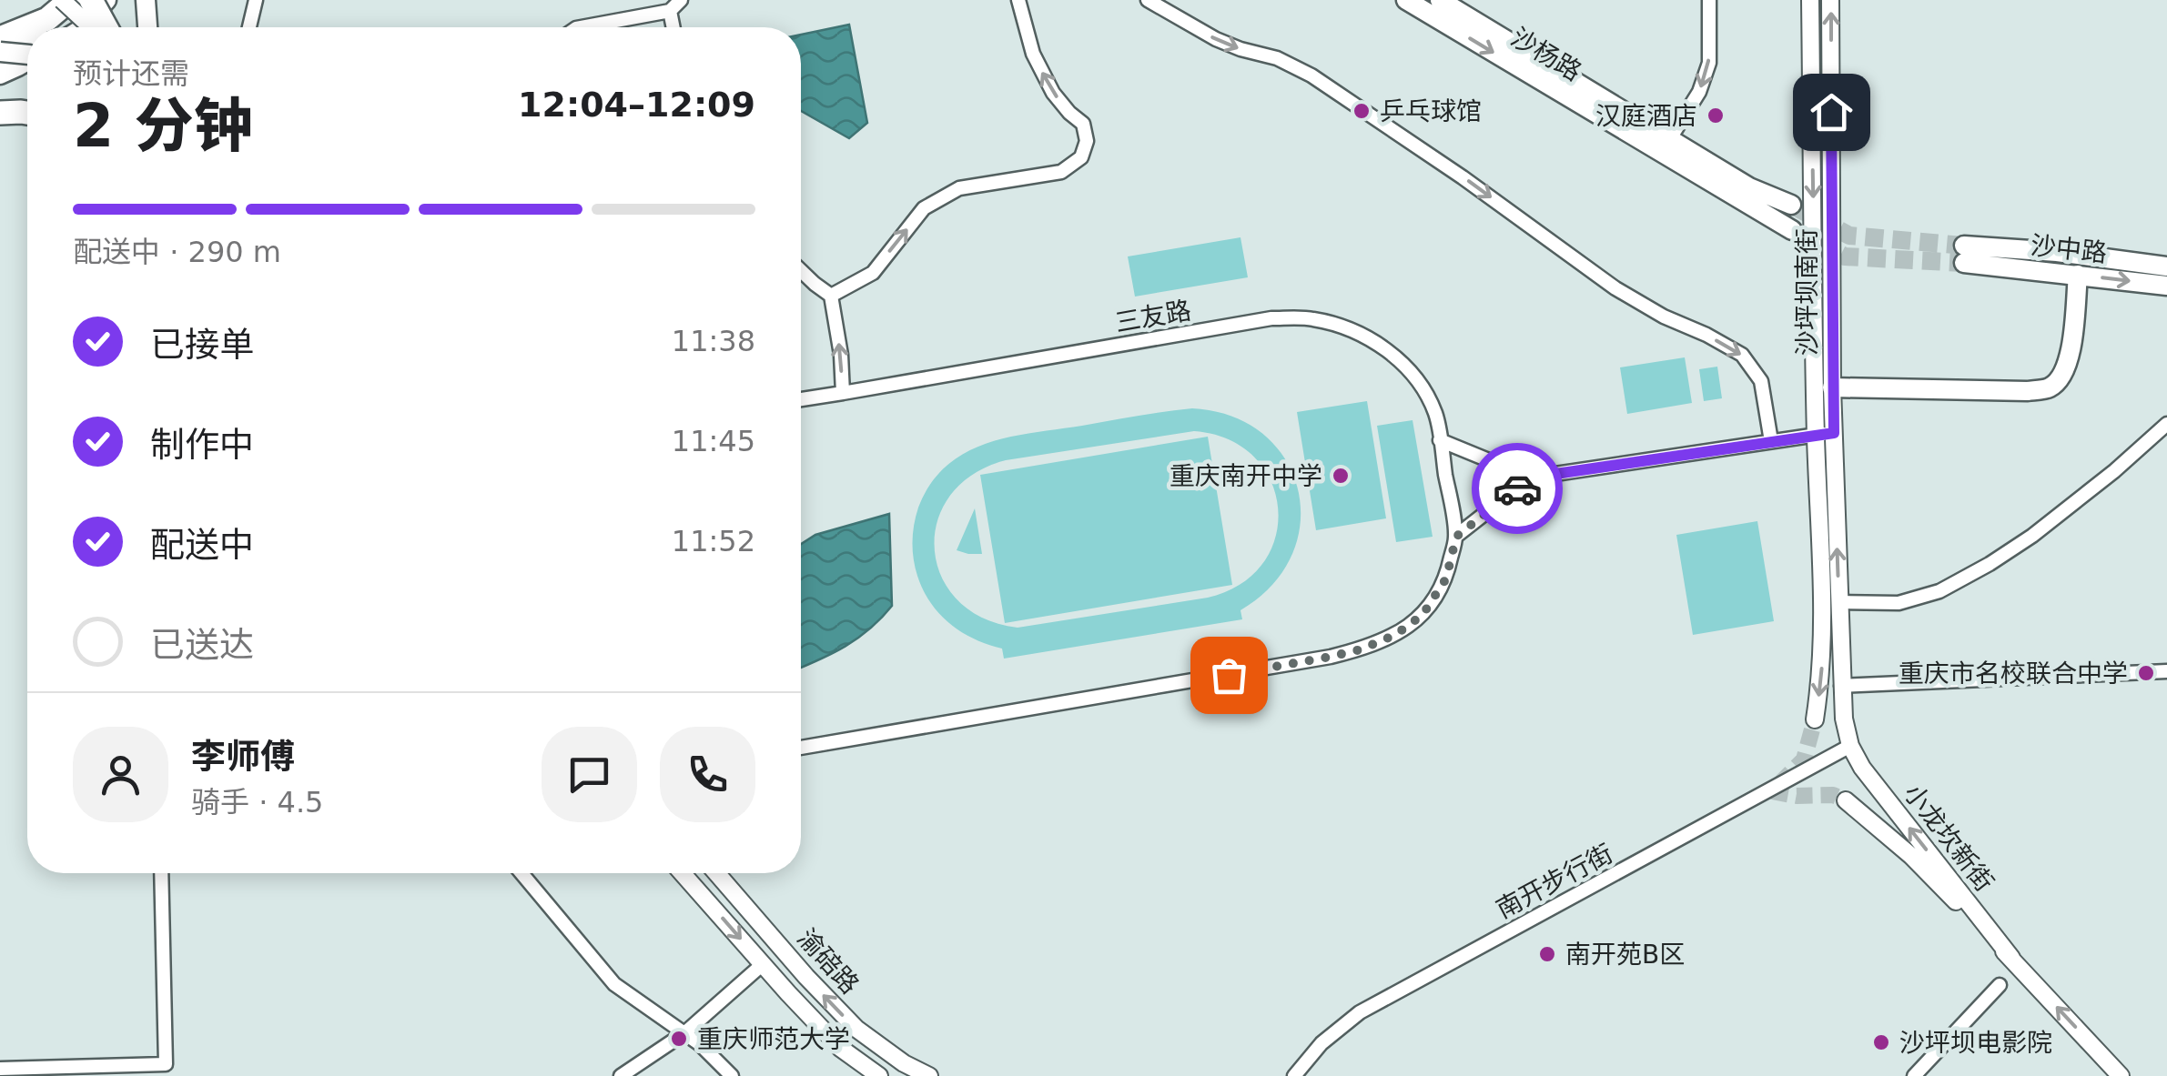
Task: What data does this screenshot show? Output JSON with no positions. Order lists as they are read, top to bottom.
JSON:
{
  "streets": {
    "main road": [
      "沙杨路",
      "沙中路",
      "沙坪坝南街",
      "小龙坎新街",
      "渝碚路"
    ],
    "street": ["三友路", "南开步行街"]
  },
  "crossings": [
    ["沙坪坝南街", "小龙坎新街"],
    ["沙坪坝南街", "南开步行街"],
    ["小龙坎新街", "南开步行街"]
  ],
  "places": [
    "乒乓球馆",
    "汉庭酒店",
    "重庆南开中学",
    "重庆市名校联合中学",
    "南开苑B区",
    "重庆师范大学",
    "沙坪坝电影院"
  ],
  "page": {
    "heading": ["2 分钟", "预计还需", "12:04–12:09"],
    "panel": ["李师傅", "骑手 · 4.5"],
    "bar": "配送中 · 290 m",
    "list": [
      ["已接单", "11:38"],
      ["制作中", "11:45"],
      ["配送中", "11:52"],
      "已送达"
    ]
  }
}
